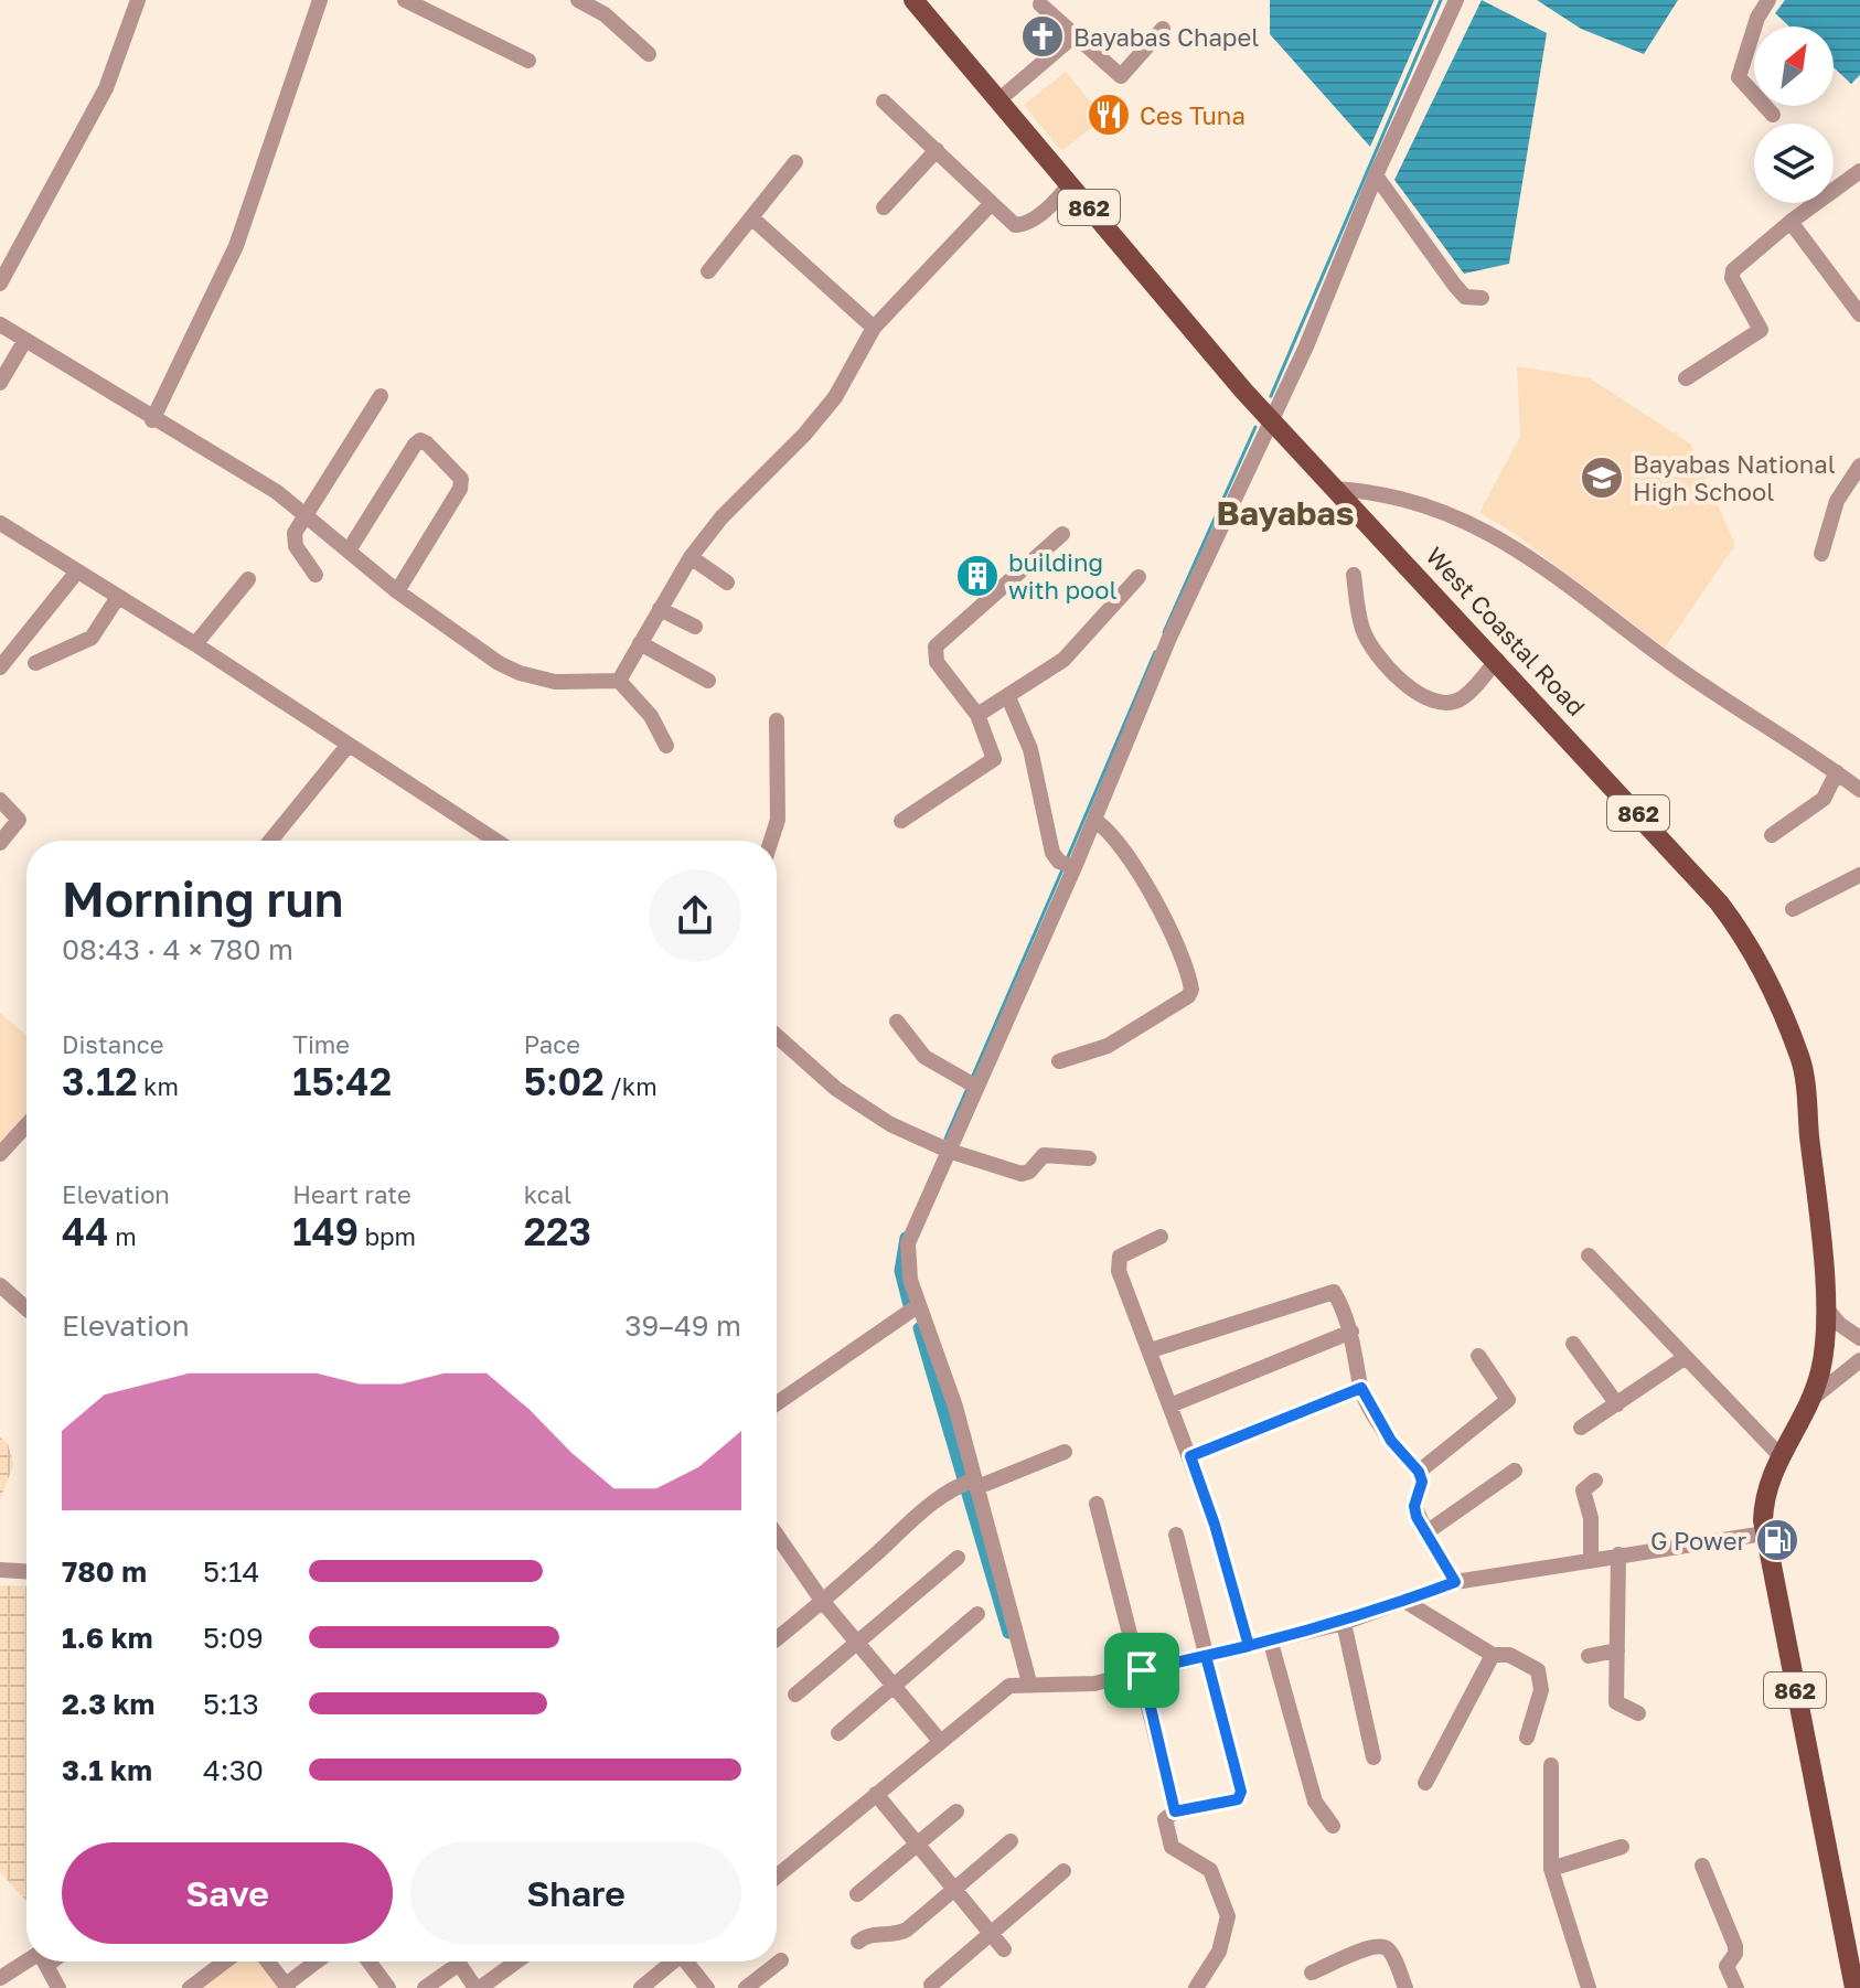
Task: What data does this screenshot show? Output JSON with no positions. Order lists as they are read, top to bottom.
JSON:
{
  "streets": {
    "main road": ["862", "West Coastal Road"]
  },
  "crossings": [
    ["862", "West Coastal Road"]
  ],
  "districts": ["Bayabas"],
  "places": {
    "church": ["Bayabas Chapel"],
    "restaurant": ["Ces Tuna"],
    "school or university": ["Bayabas National High School"],
    "building": ["building with pool"],
    "fuel station": ["G Power"]
  },
  "north": "top right",
  "page": {
    "heading": ["Morning run", "08:43 · 4 × 780 m"],
    "stats": [
      ["Distance", "3.12 km"],
      ["Time", "15:42"],
      ["Pace", "5:02 /km"],
      ["Elevation", "44 m"],
      ["Heart rate", "149 bpm"],
      ["kcal", "223"]
    ],
    "chart": ["Elevation", "39–49 m"],
    "list": [
      {
        "name": "780 m",
        "note": "5:14"
      },
      {
        "name": "1.6 km",
        "note": "5:09"
      },
      {
        "name": "2.3 km",
        "note": "5:13"
      },
      {
        "name": "3.1 km",
        "note": "4:30"
      }
    ],
    "buttons": ["Save", "Share"]
  }
}
